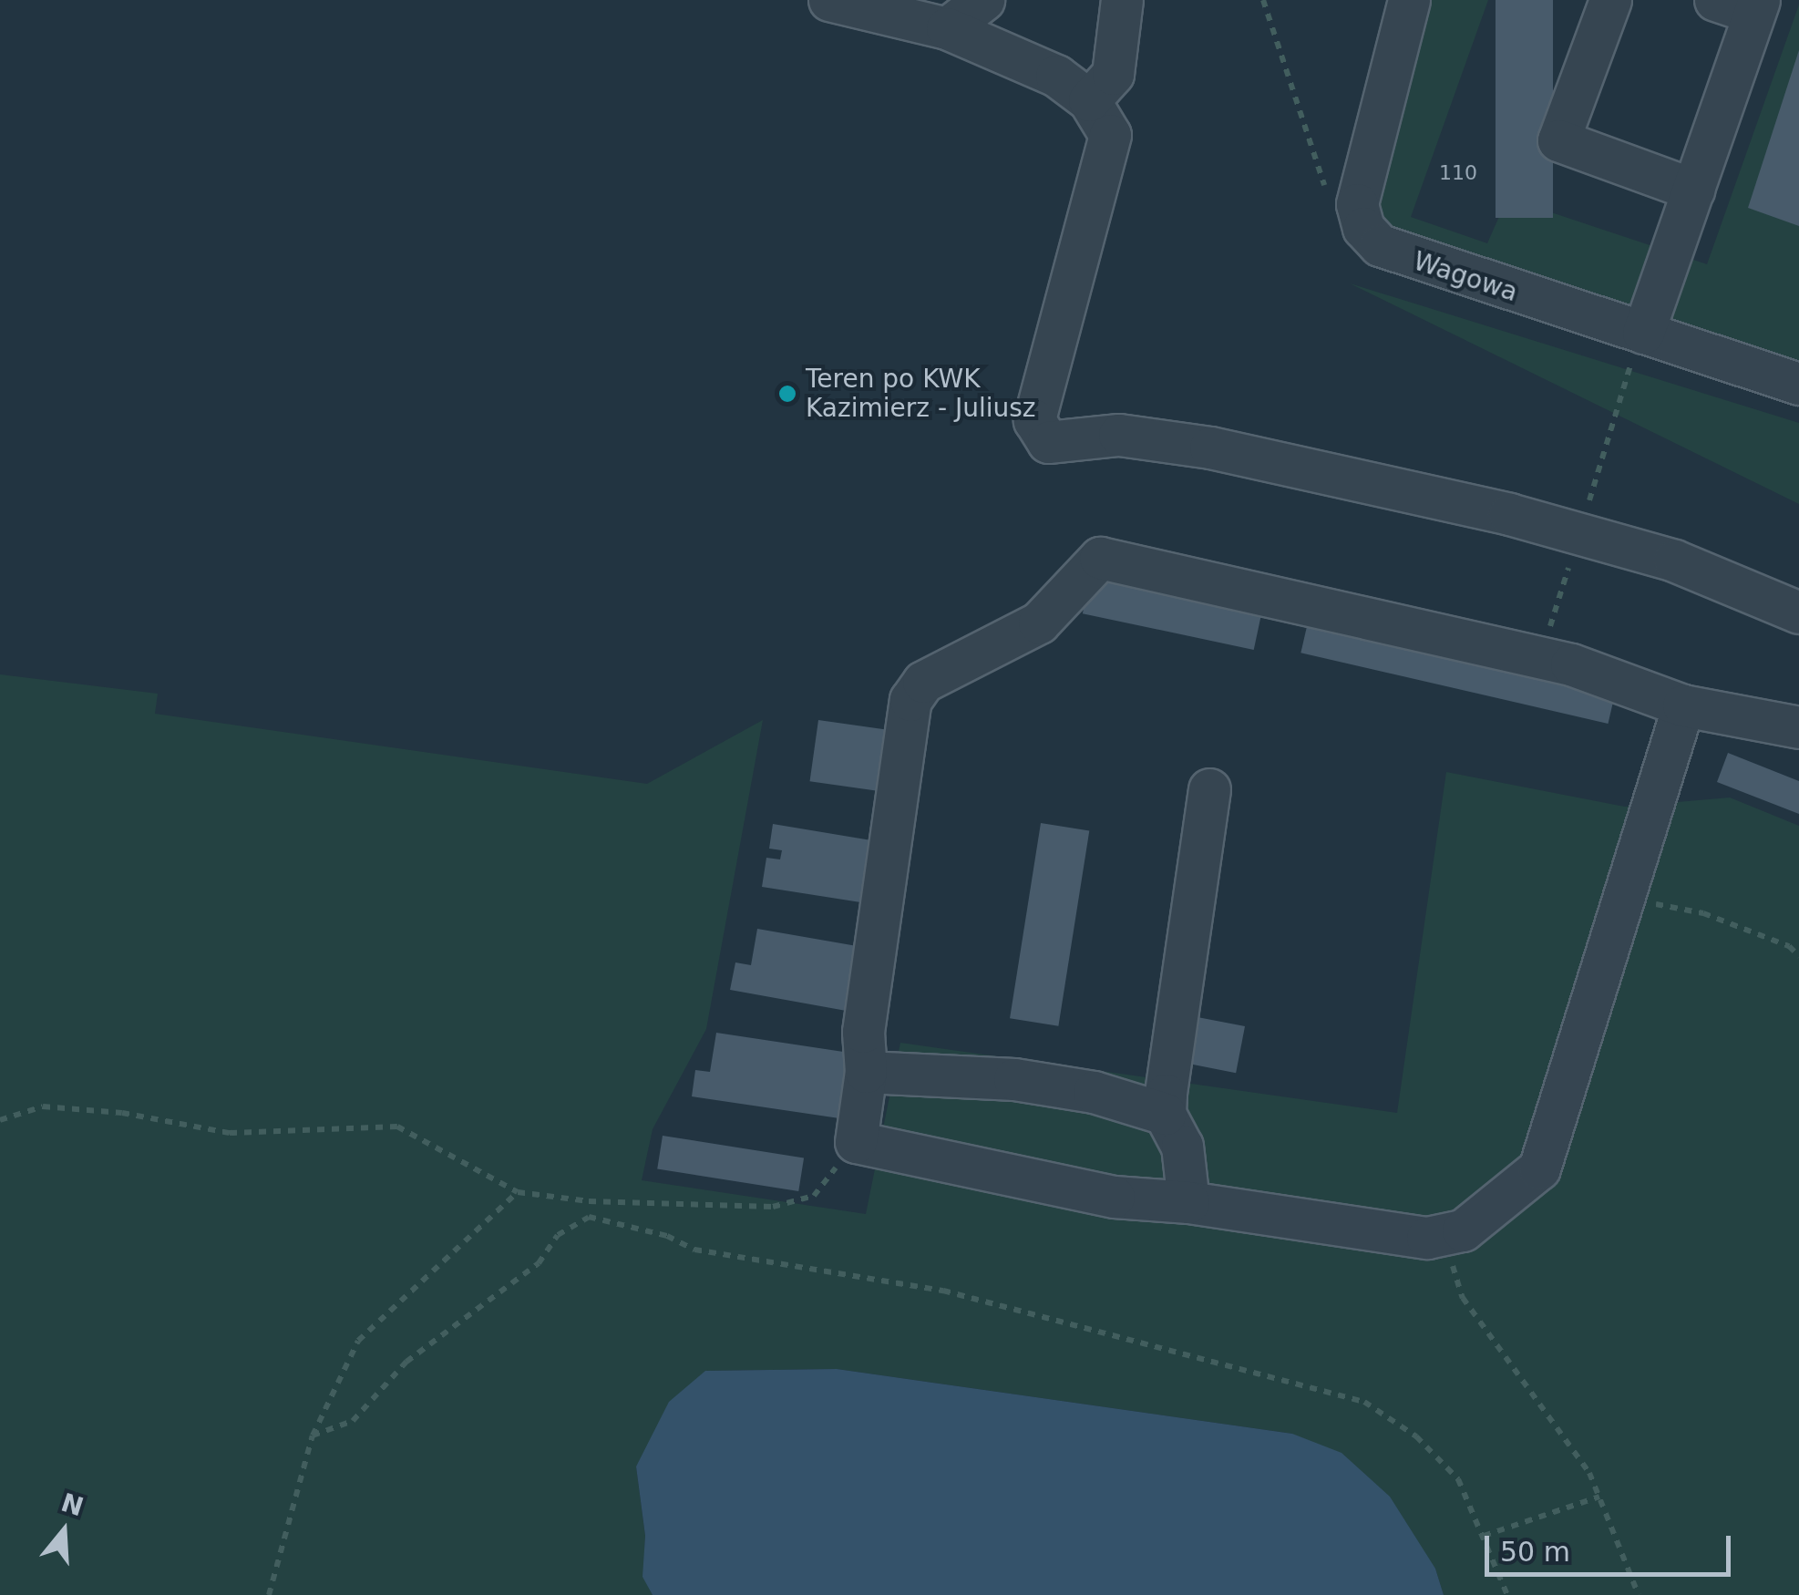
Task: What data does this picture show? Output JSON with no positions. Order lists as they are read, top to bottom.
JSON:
{
  "streets": {
    "street": ["Wagowa"]
  },
  "places": ["Teren po KWK Kazimierz - Juliusz"],
  "house_numbers": ["110"],
  "scale_bar": "50 m",
  "north": "top"
}
